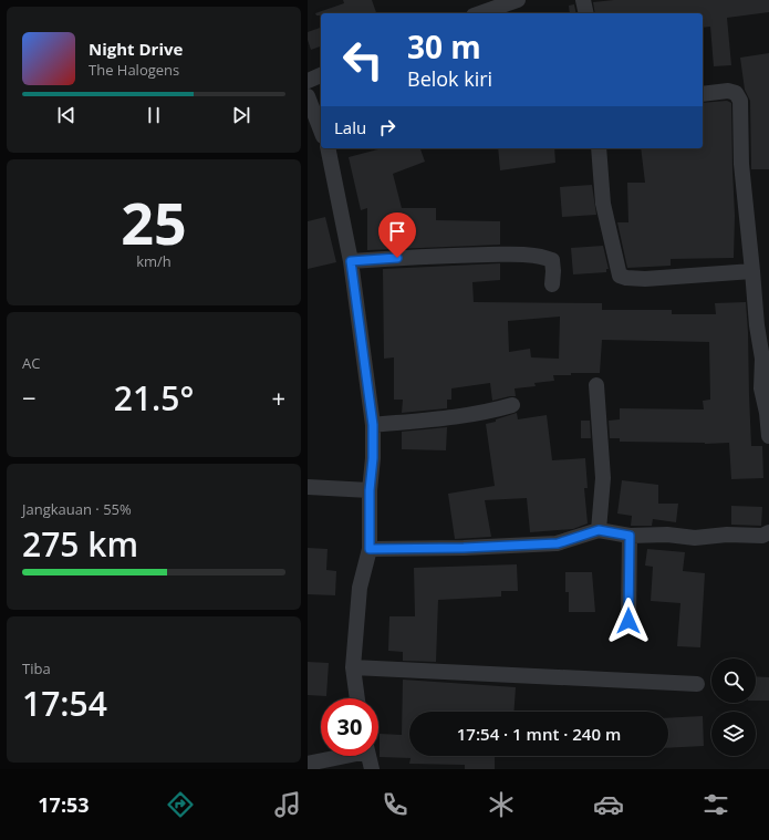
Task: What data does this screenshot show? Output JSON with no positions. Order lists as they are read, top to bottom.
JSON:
{
  "page": {
    "turn": ["30 m", "Belok kiri"],
    "song": ["Night Drive", "The Halogens"],
    "then": "Lalu",
    "tile": [
      ["25", "km/h"],
      "AC",
      ["Jangkauan · 55%", "275 km"],
      ["Tiba", "17:54"]
    ],
    "heat": ["−", "21.5°", "+"],
    "limit": "30",
    "trip": "17:54 · 1 mnt · 240 m",
    "tabs": "17:53"
  }
}
